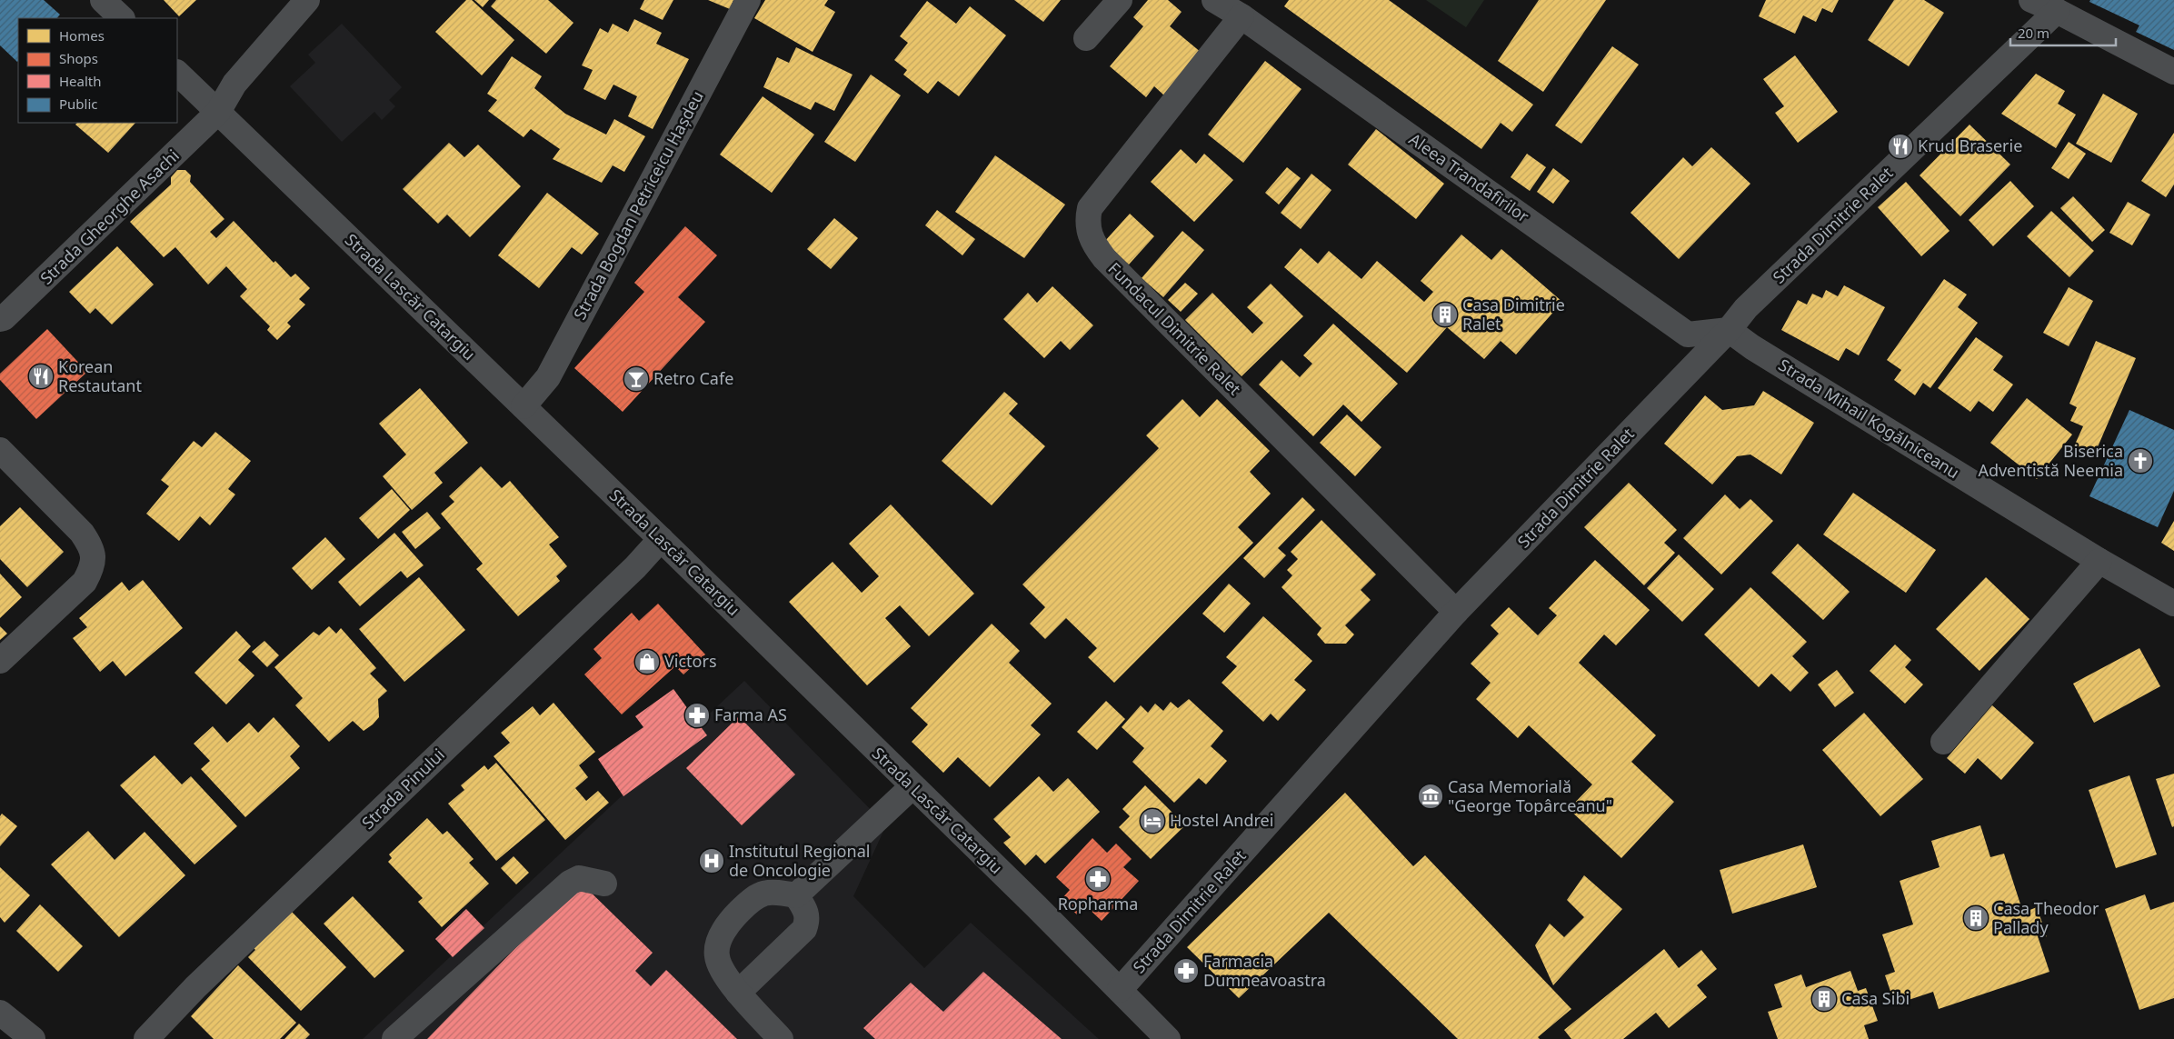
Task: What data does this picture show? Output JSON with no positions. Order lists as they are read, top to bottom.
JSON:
{
  "streets": {
    "street": [
      "Aleea Trandafirilor",
      "Strada Bogdan Petriceicu Hașdeu",
      "Strada Gheorghe Asachi",
      "Strada Dimitrie Ralet",
      "Strada Lascăr Catargiu",
      "Fundacul Dimitrie Ralet",
      "Strada Mihail Kogălniceanu",
      "Strada Pinului"
    ]
  },
  "crossings": [
    ["Aleea Trandafirilor", "Strada Dimitrie Ralet"],
    ["Aleea Trandafirilor", "Fundacul Dimitrie Ralet"],
    ["Aleea Trandafirilor", "Strada Mihail Kogălniceanu"],
    ["Strada Bogdan Petriceicu Hașdeu", "Strada Lascăr Catargiu"],
    ["Strada Gheorghe Asachi", "Strada Lascăr Catargiu"],
    ["Strada Dimitrie Ralet", "Strada Lascăr Catargiu"],
    ["Strada Dimitrie Ralet", "Fundacul Dimitrie Ralet"],
    ["Strada Dimitrie Ralet", "Strada Mihail Kogălniceanu"],
    ["Strada Lascăr Catargiu", "Strada Pinului"]
  ],
  "places": {
    "restaurant": ["Krud Braserie", "Korean Restautant"],
    "building": ["Casa Dimitrie Ralet", "Casa Theodor Pallady", "Casa Sibi"],
    "bar": ["Retro Cafe"],
    "church": ["Biserica Adventistă Neemia"],
    "shop": ["Victors"],
    "pharmacy": ["Farma AS", "Ropharma", "Farmacia Dumneavoastra"],
    "museum": ["Casa Memorială \"George Topârceanu\""],
    "hotel": ["Hostel Andrei"],
    "hospital": ["Institutul Regional de Oncologie"]
  },
  "legend": [
    "Homes",
    "Shops",
    "Health",
    "Public"
  ],
  "scale_bar": "20 m"
}
